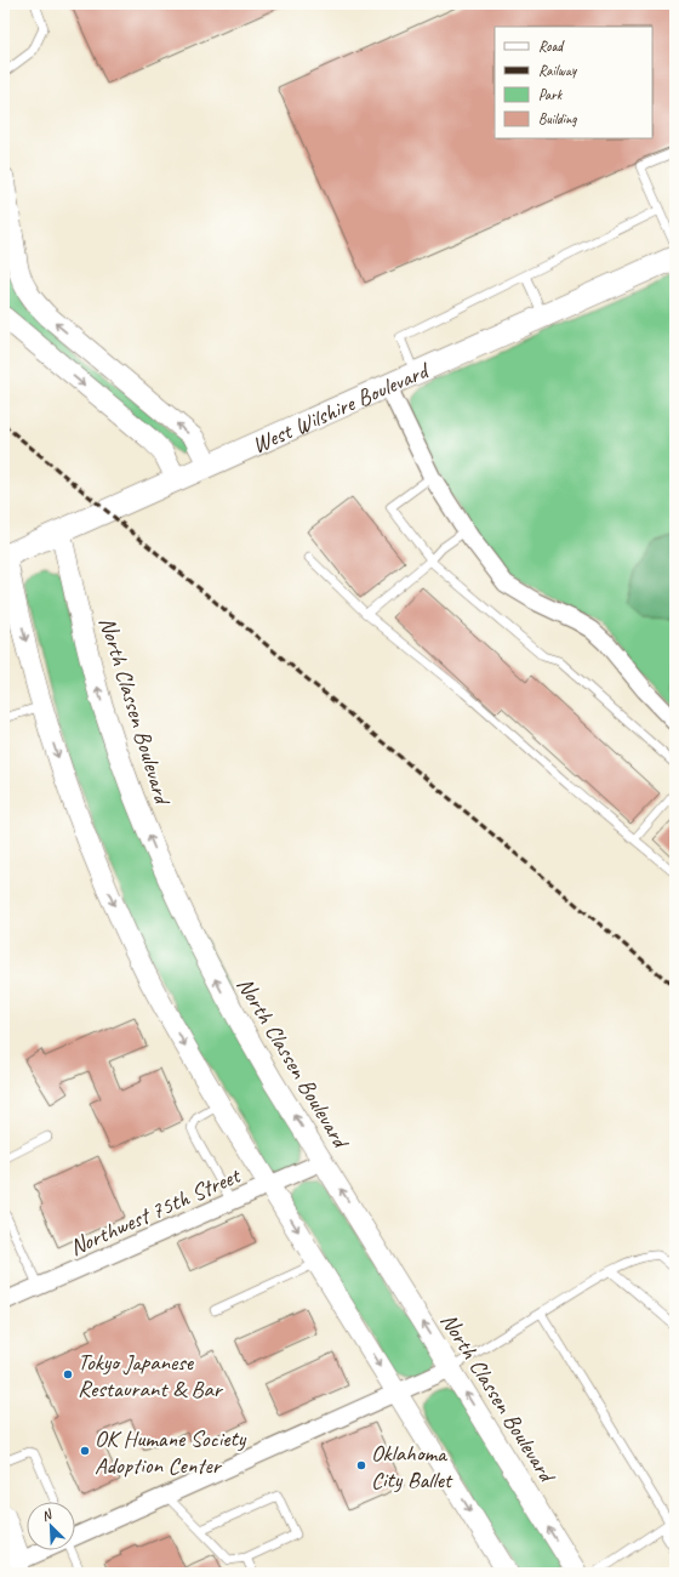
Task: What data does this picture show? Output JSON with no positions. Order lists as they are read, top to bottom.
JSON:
{
  "streets": {
    "main road": ["West Wilshire Boulevard"],
    "street": ["North Classen Boulevard", "Northwest 75th Street"]
  },
  "crossings": [
    ["West Wilshire Boulevard", "North Classen Boulevard"],
    ["North Classen Boulevard", "Northwest 75th Street"]
  ],
  "places": ["Tokyo Japanese Restaurant & Bar", "OK Humane Society Adoption Center", "Oklahoma City Ballet"],
  "legend": [
    "Road",
    "Railway",
    "Park",
    "Building"
  ],
  "north": "top left"
}
